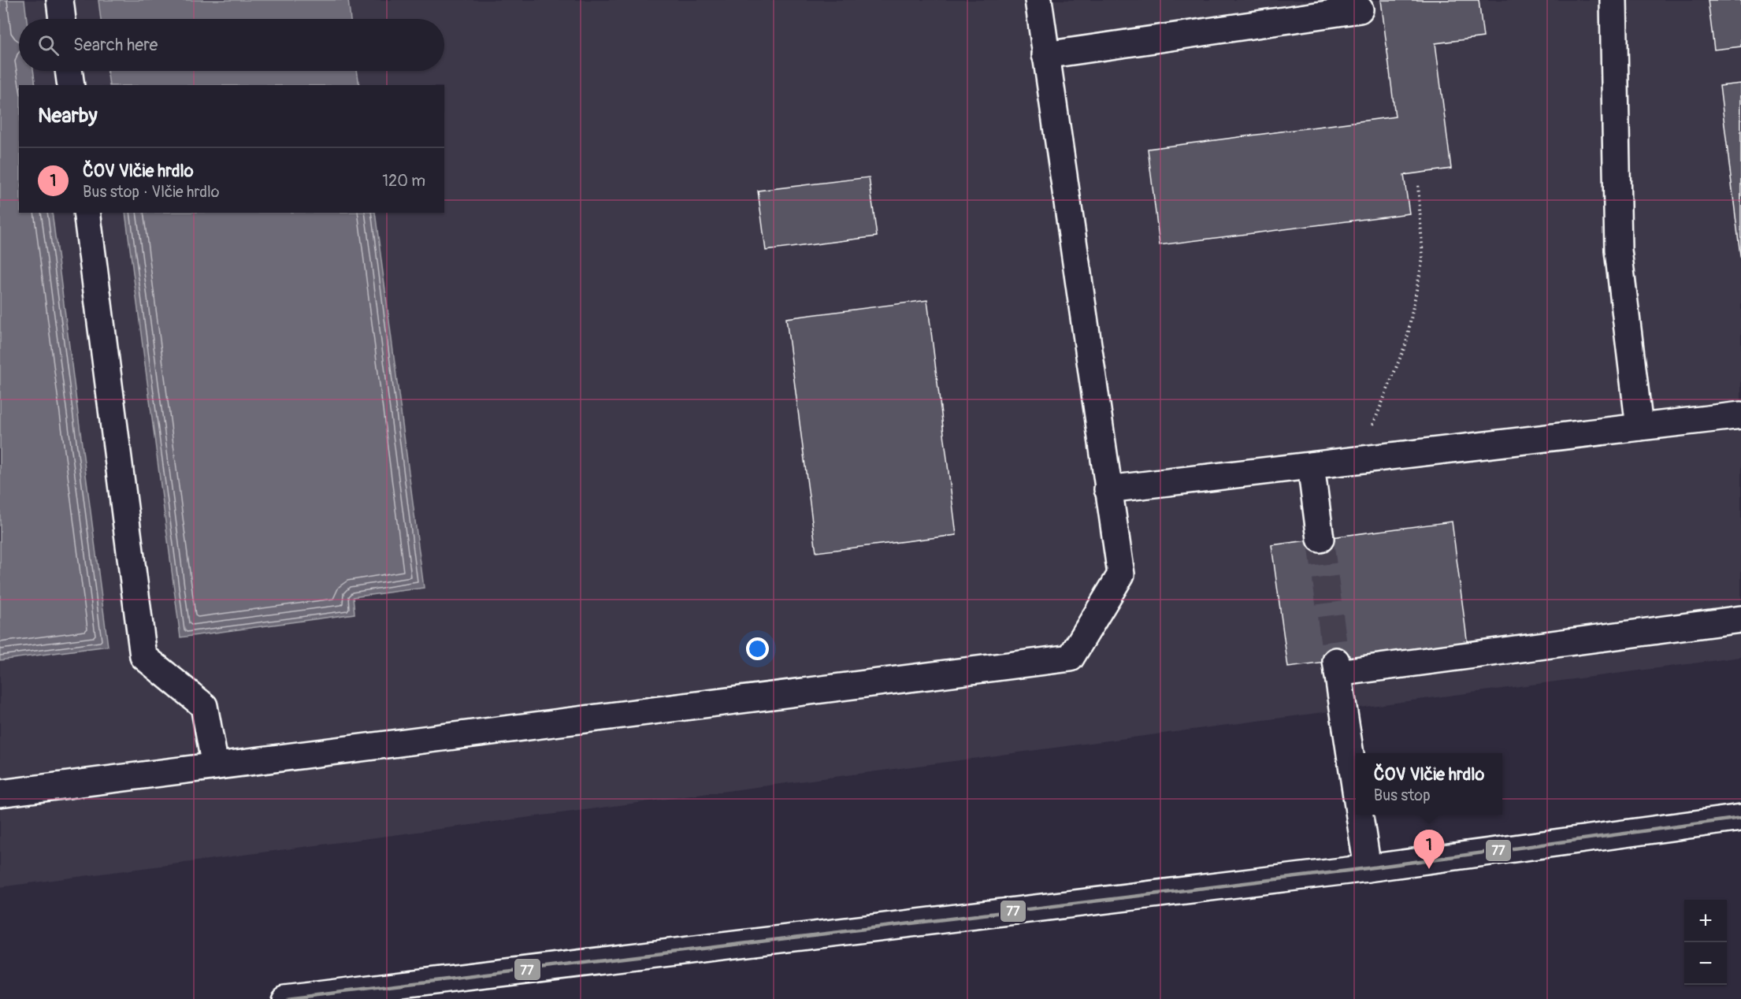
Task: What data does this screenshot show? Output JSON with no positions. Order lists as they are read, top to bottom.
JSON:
{
  "lines": ["transit line 77"],
  "page": {
    "search": "Search here",
    "heading": "Nearby",
    "list": [
      {
        "mark": "1",
        "name": "ČOV Vlčie hrdlo",
        "note": "Bus stop · Vlčie hrdlo",
        "value": "120 m"
      }
    ],
    "popup": ["ČOV Vlčie hrdlo", "Bus stop"],
    "pins": "1",
    "map_buttons": ["+", "−"]
  }
}
